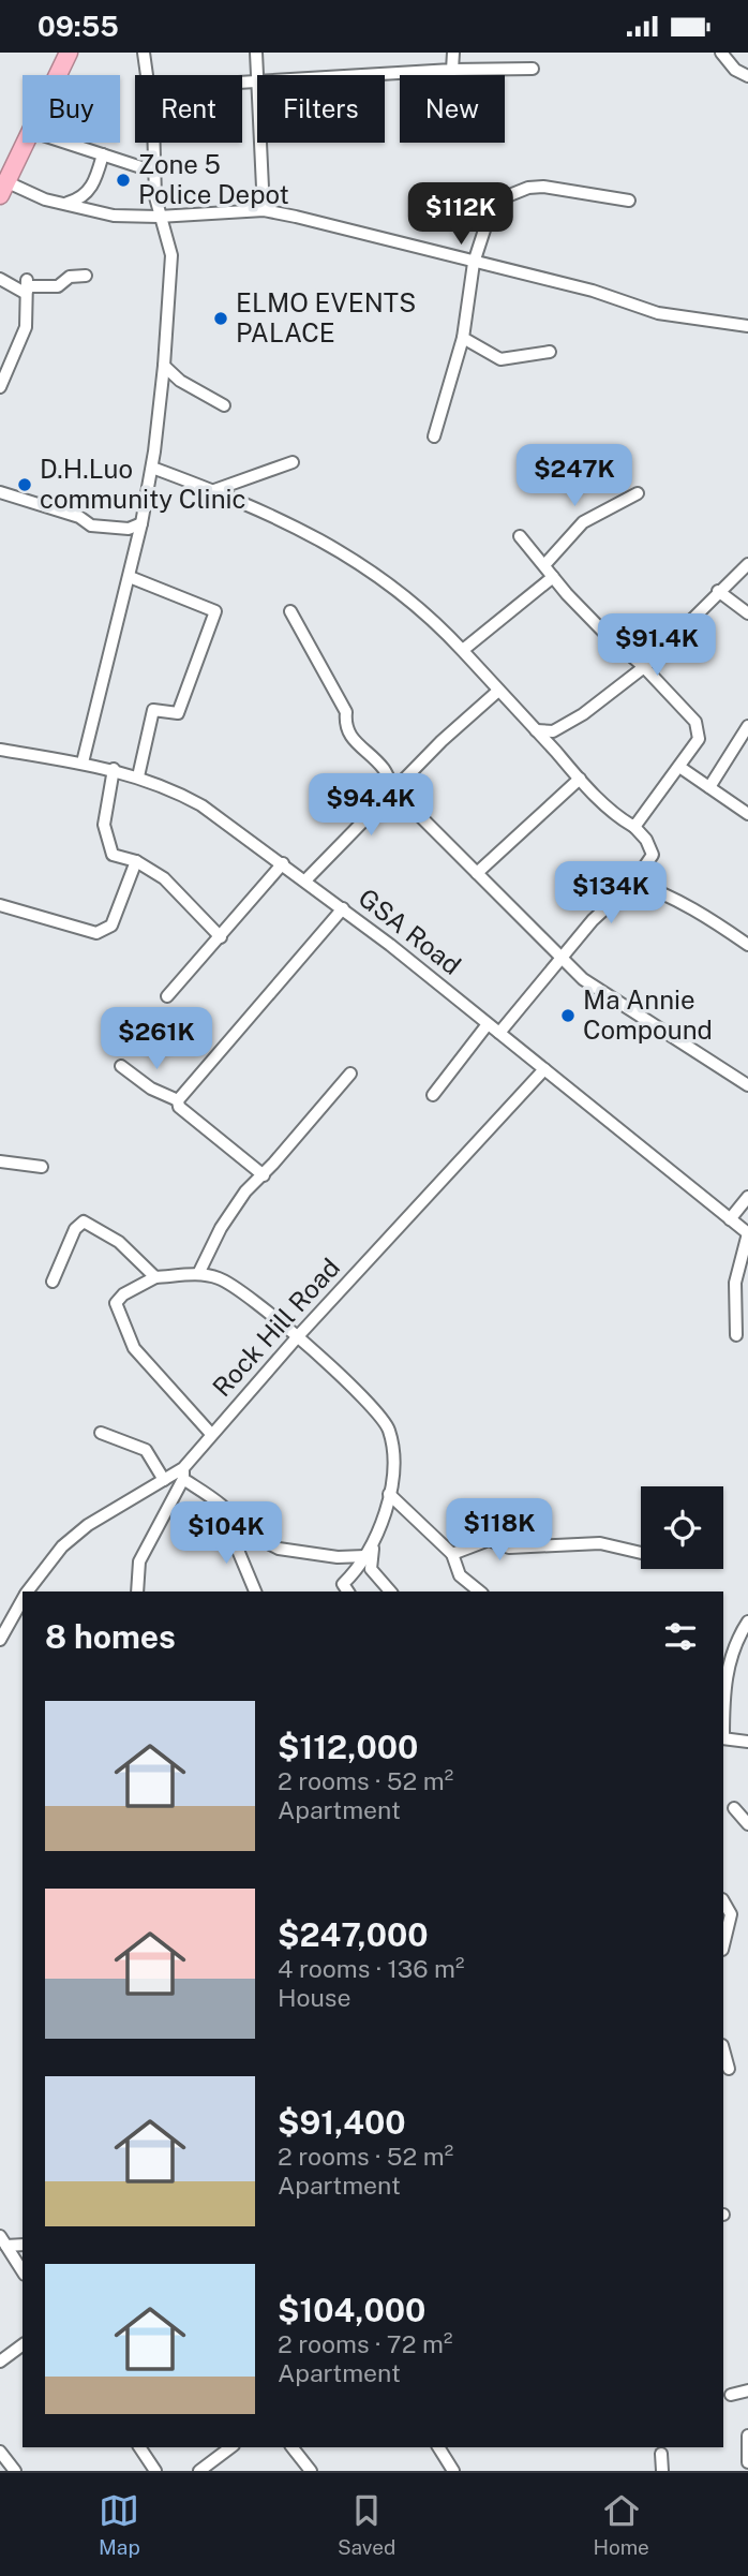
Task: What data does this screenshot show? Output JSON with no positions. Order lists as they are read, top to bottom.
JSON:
{
  "streets": {
    "street": ["GSA Road", "Rock Hill Road"]
  },
  "crossings": [
    ["GSA Road", "Rock Hill Road"]
  ],
  "places": [
    "Zone 5 Police Depot",
    "ELMO EVENTS PALACE",
    "D.H.Luo community Clinic",
    "Ma Annie Compound"
  ],
  "page": {
    "status": "09:55",
    "chip": [
      "Buy",
      "Rent",
      "Filters",
      "New"
    ],
    "price": [
      "$112K",
      "$247K",
      "$91.4K",
      "$94.4K",
      "$134K",
      "$261K",
      "$118K",
      "$104K"
    ],
    "heading": "8 homes",
    "list": [
      {
        "name": "$112,000",
        "note": "2 rooms · 52 m² · Apartment"
      },
      {
        "name": "$247,000",
        "note": "4 rooms · 136 m² · House"
      },
      {
        "name": "$91,400",
        "note": "2 rooms · 52 m² · Apartment"
      },
      {
        "name": "$104,000",
        "note": "2 rooms · 72 m² · Apartment"
      }
    ],
    "tabs": ["Map", "Saved", "Home"]
  }
}
